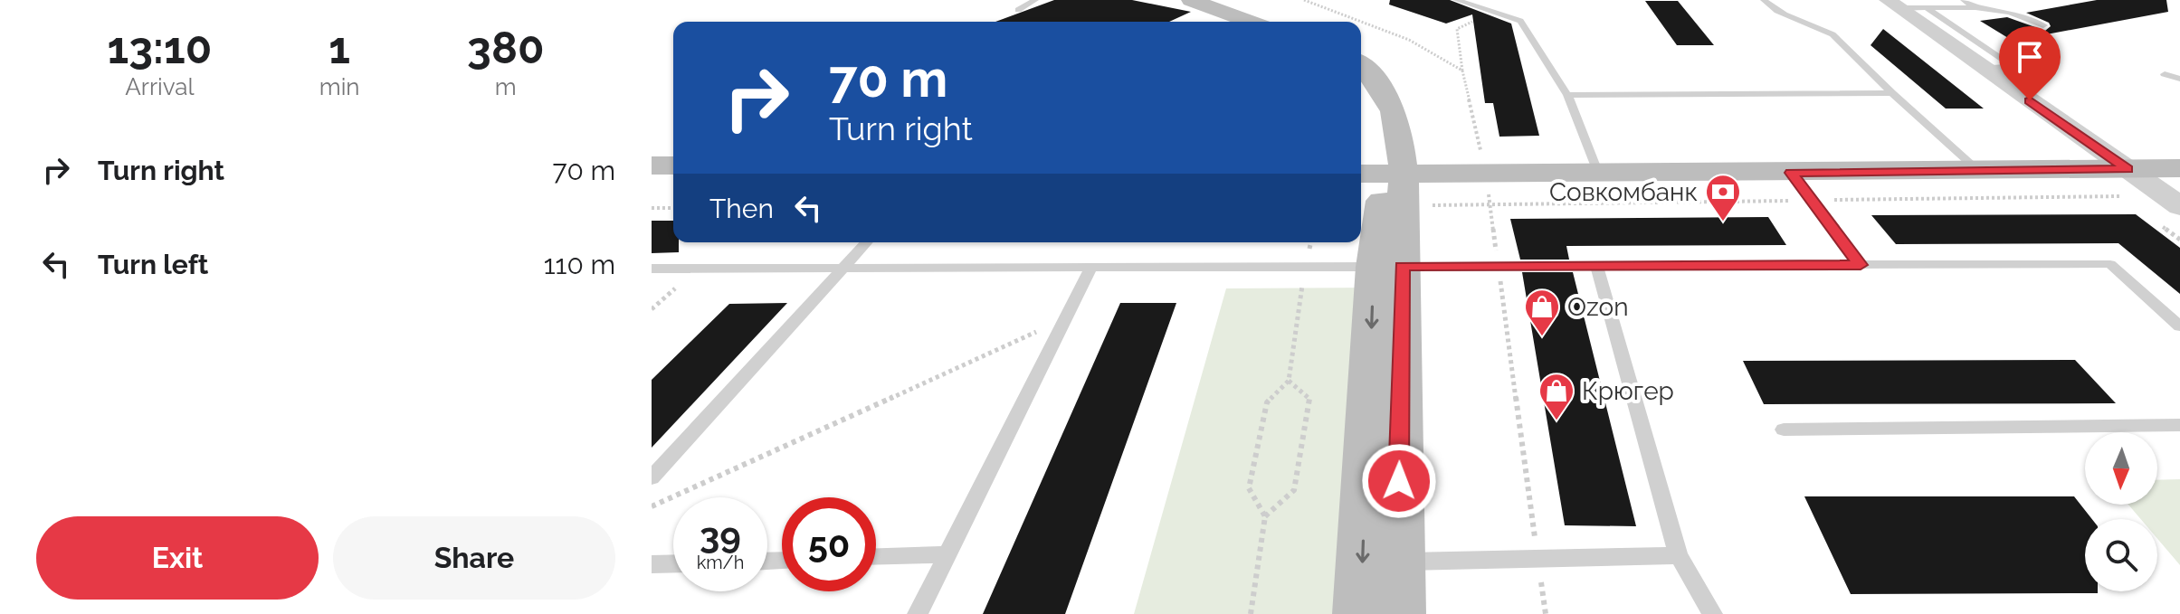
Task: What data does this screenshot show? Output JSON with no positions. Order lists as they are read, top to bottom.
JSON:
{
  "places": {
    "bank": ["Совкомбанк"],
    "shop": ["Ozon", "Крюгер"]
  },
  "north": "bottom",
  "page": {
    "eta": [
      "13:10",
      "Arrival",
      "1",
      "min",
      "380",
      "m"
    ],
    "turn": ["70 m", "Turn right"],
    "list": [
      {
        "name": "Turn right",
        "value": "70 m"
      },
      {
        "name": "Turn left",
        "value": "110 m"
      }
    ],
    "then": "Then",
    "speed": "39 km/h",
    "limit": "50",
    "buttons": ["Exit", "Share"]
  }
}
